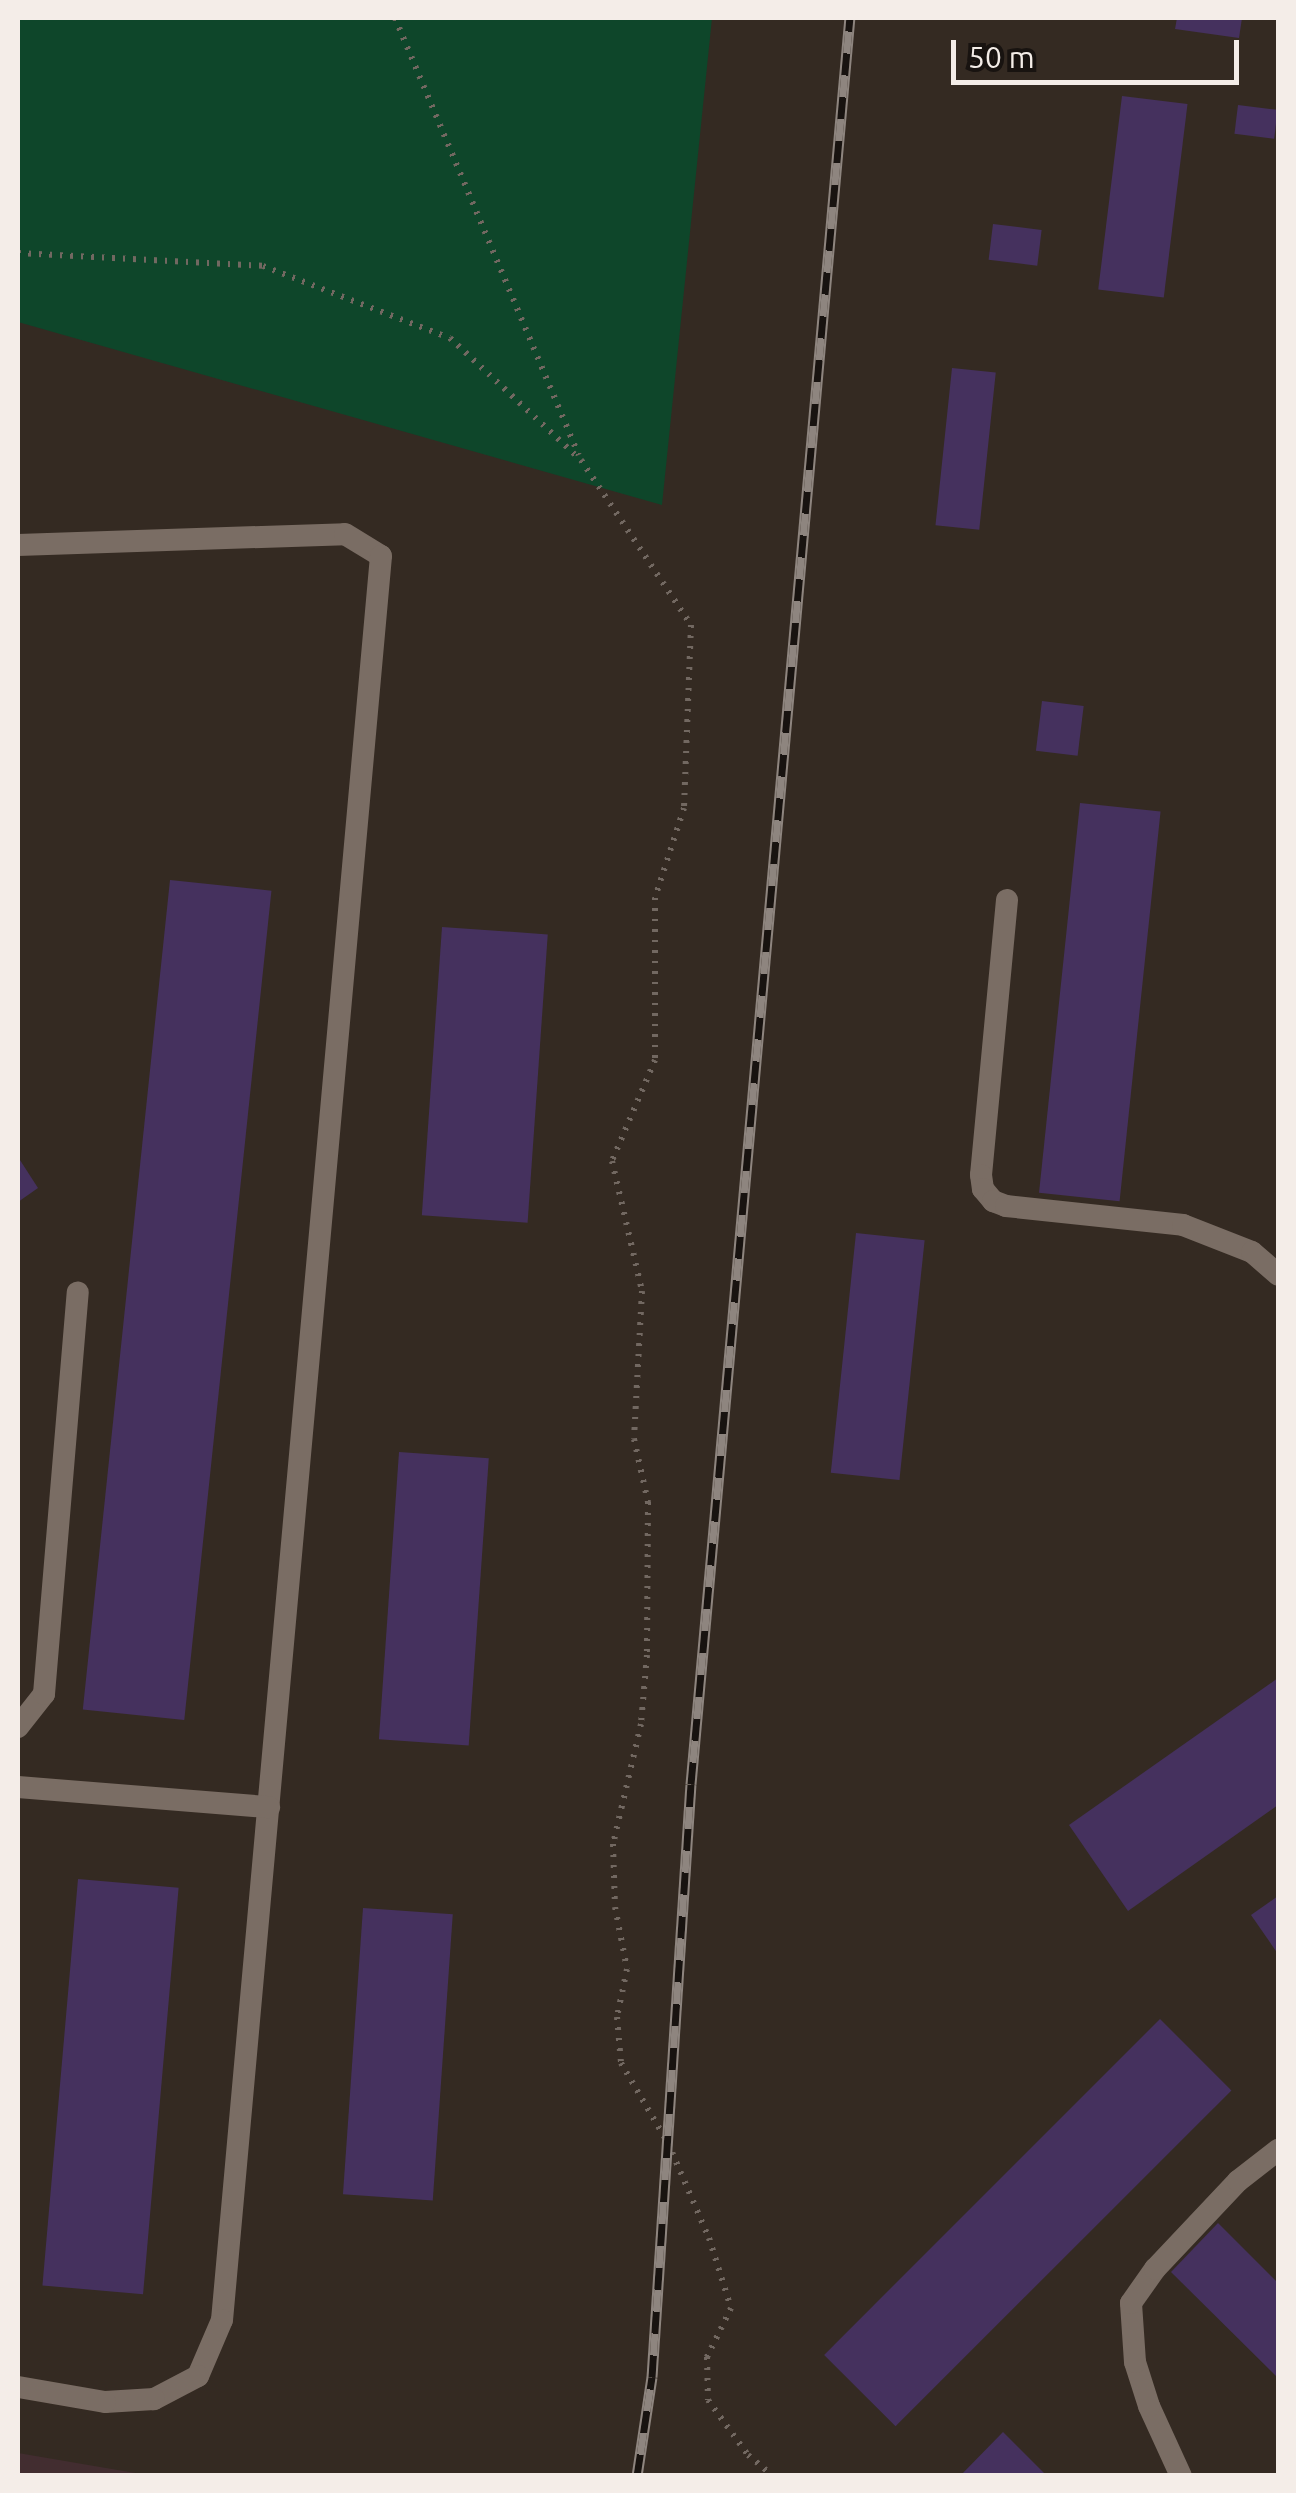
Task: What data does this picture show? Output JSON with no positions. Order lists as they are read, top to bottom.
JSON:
{
  "scale_bar": "50 m"
}
